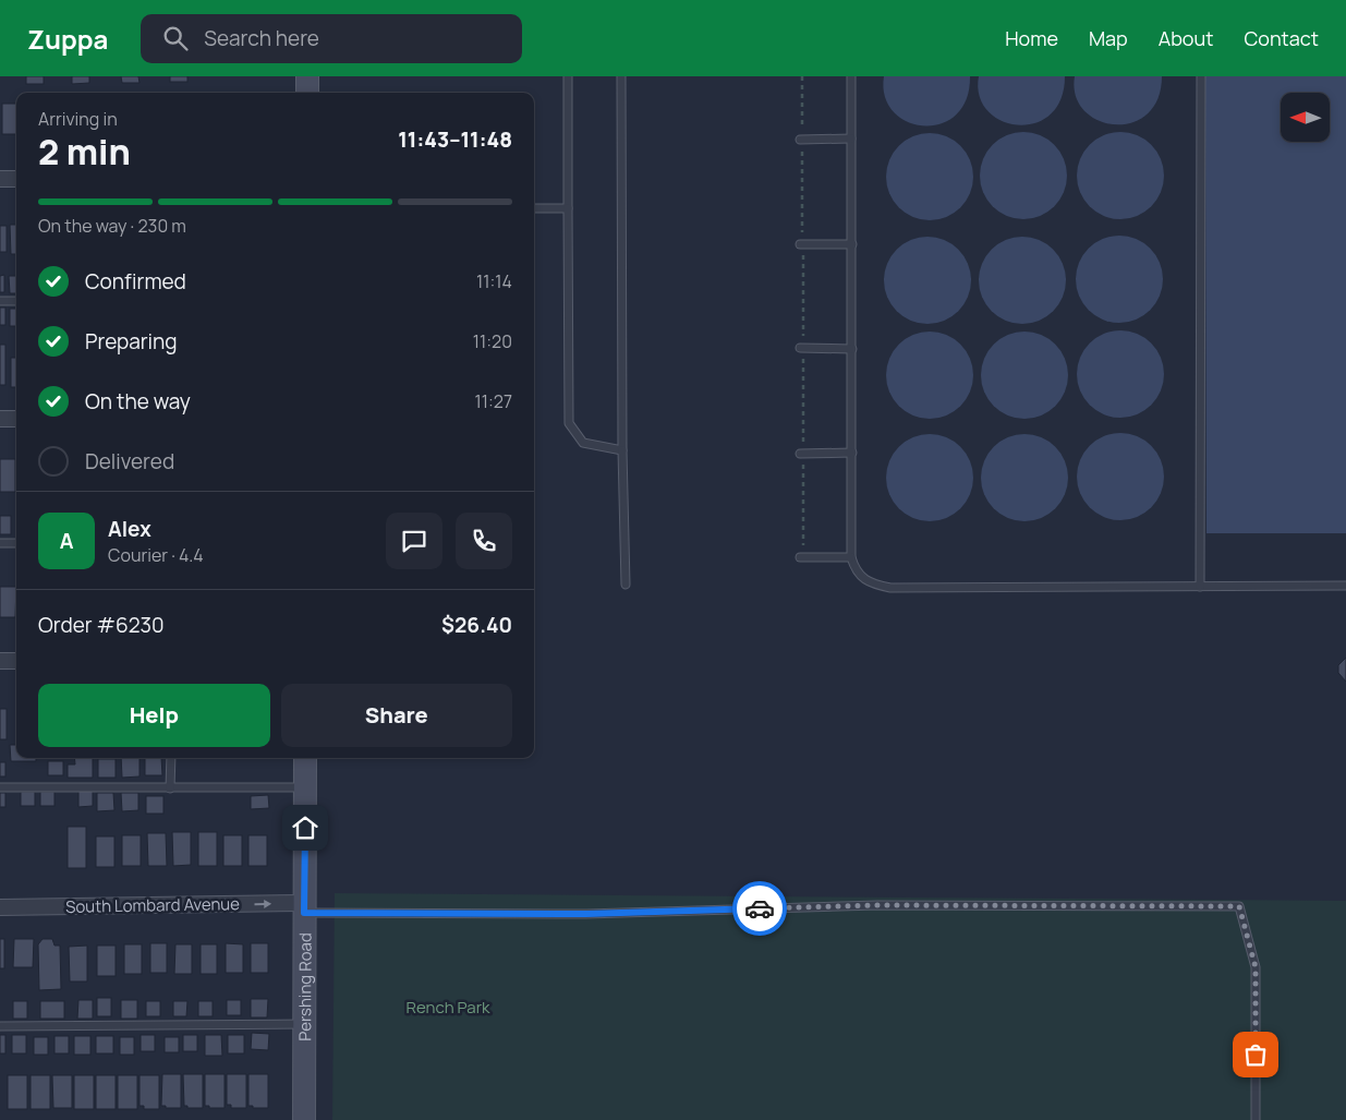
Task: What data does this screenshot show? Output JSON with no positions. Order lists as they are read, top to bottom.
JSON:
{
  "streets": {
    "main road": ["Pershing Road"],
    "street": ["South Lombard Avenue"]
  },
  "crossings": [
    ["South Lombard Avenue", "Pershing Road"]
  ],
  "one_way": ["South Lombard Avenue"],
  "parks": ["Rench Park"],
  "north": "left",
  "page": {
    "header": "Zuppa",
    "search": "Search here",
    "nav": [
      "Home",
      "Map",
      "About",
      "Contact"
    ],
    "heading": ["2 min", "Arriving in", "11:43–11:48"],
    "panel": [
      "Alex",
      "Courier · 4.4",
      "Order #6230",
      "$26.40"
    ],
    "bar": "On the way · 230 m",
    "list": [
      ["Confirmed", "11:14"],
      ["Preparing", "11:20"],
      ["On the way", "11:27"],
      "Delivered"
    ],
    "round": "A",
    "buttons": ["Help", "Share"]
  }
}
